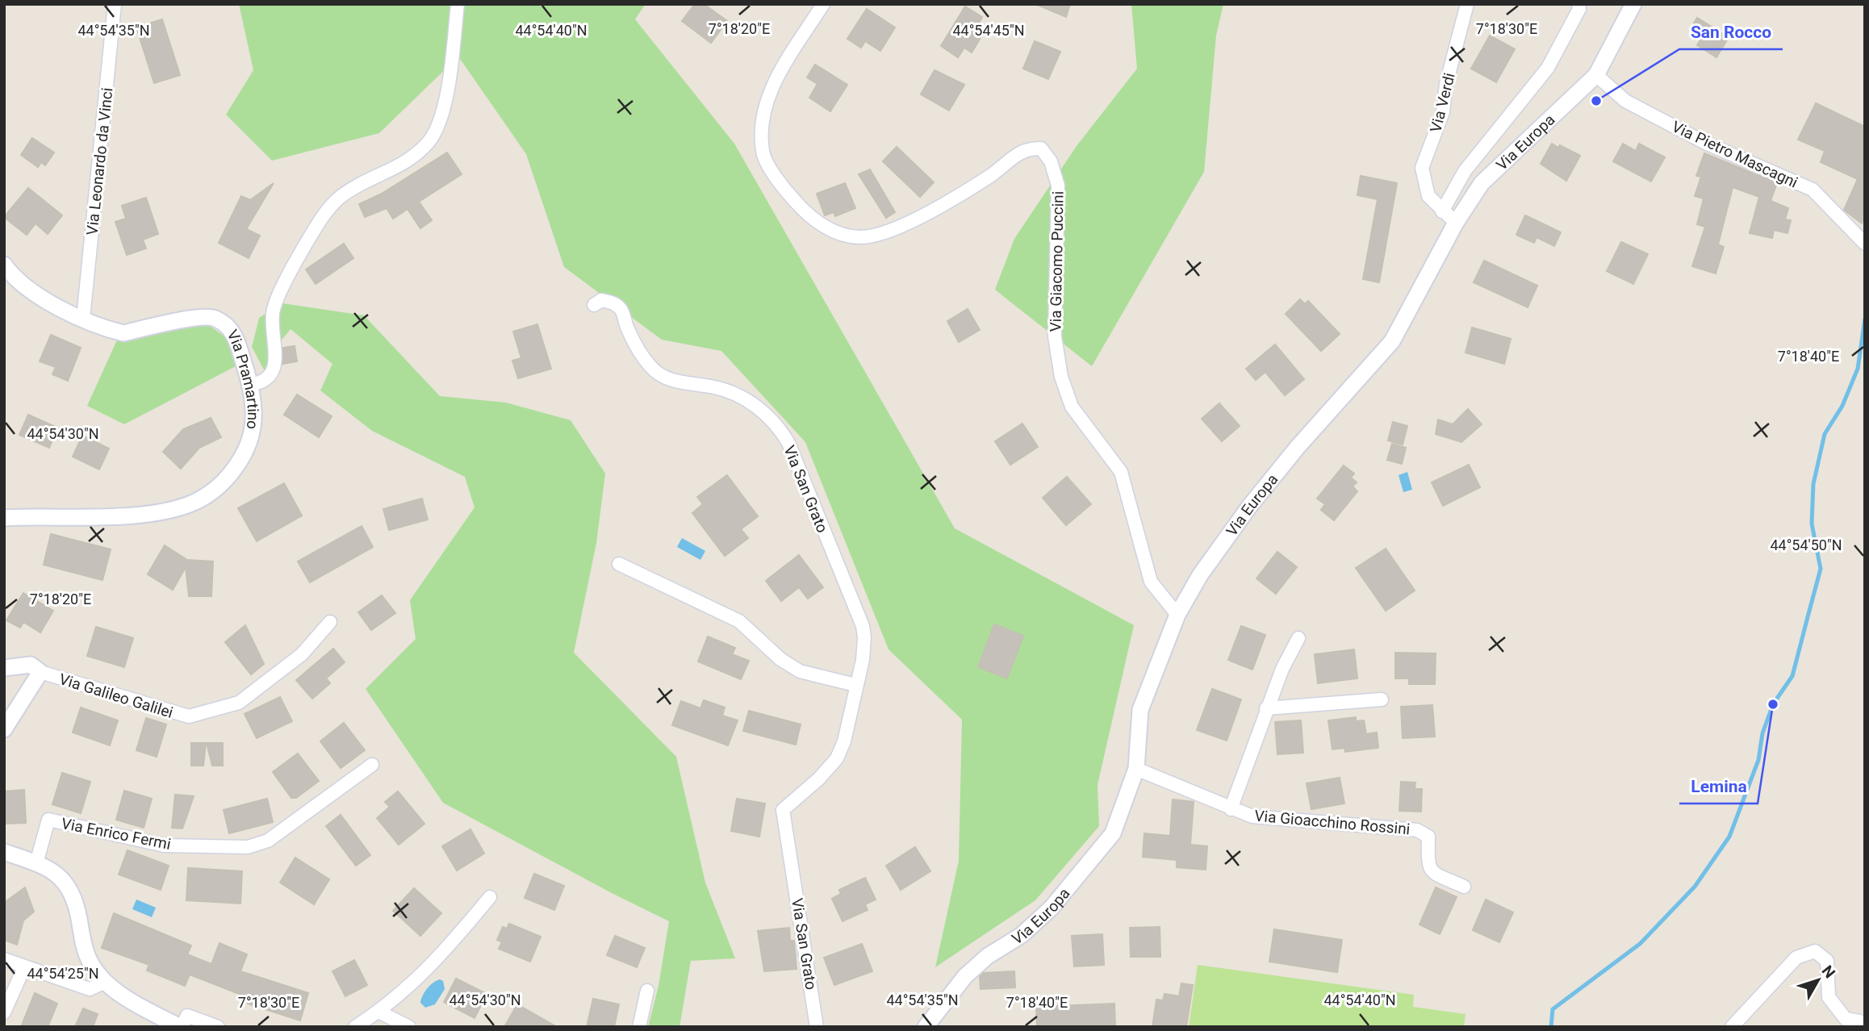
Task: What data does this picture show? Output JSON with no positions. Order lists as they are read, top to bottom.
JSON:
{
  "streets": {
    "street": [
      "Via Verdi",
      "Via Europa",
      "Via Pietro Mascagni",
      "Via Leonardo da Vinci",
      "Via Giacomo Puccini",
      "Via Pramartino",
      "Via San Grato",
      "Via Galileo Galilei",
      "Via Gioacchino Rossini",
      "Via Enrico Fermi"
    ]
  },
  "crossings": [
    ["Via Verdi", "Via Europa"],
    ["Via Europa", "Via Pietro Mascagni"],
    ["Via Europa", "Via Giacomo Puccini"],
    ["Via Europa", "Via Gioacchino Rossini"],
    ["Via Leonardo da Vinci", "Via Pramartino"]
  ],
  "places": ["San Rocco", "Lemina"],
  "north": "top right",
  "coordinates": [
    "7°18'30\"E",
    "7°18'20\"E",
    "44°54'35\"N",
    "44°54'40\"N",
    "44°54'45\"N",
    "7°18'40\"E",
    "44°54'30\"N",
    "44°54'50\"N",
    "44°54'25\"N"
  ]
}
